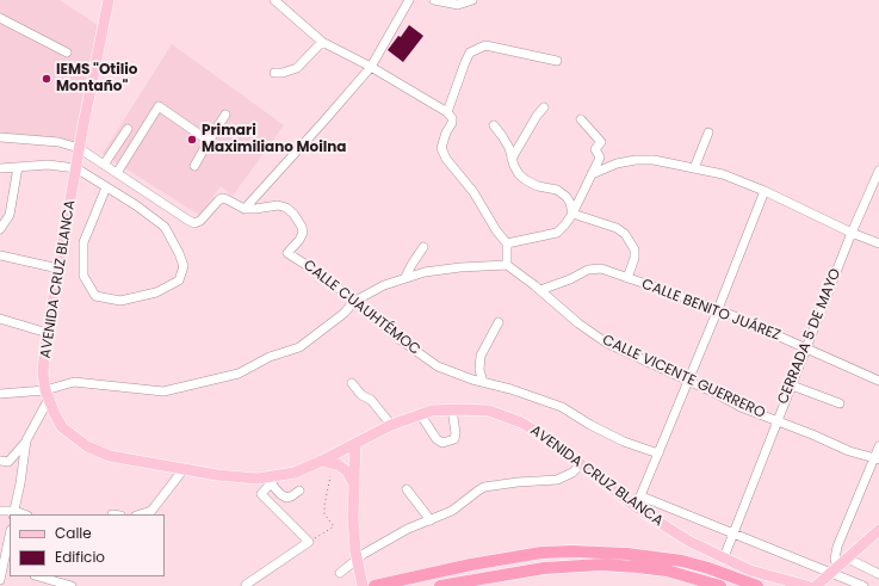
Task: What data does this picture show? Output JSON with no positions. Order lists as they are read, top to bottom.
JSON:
{
  "streets": {
    "main road": ["AVENIDA CRUZ BLANCA"],
    "street": [
      "CALLE CUAUHTÉMOC",
      "CALLE BENITO JUÁREZ",
      "CERRADA 5 DE MAYO",
      "CALLE VICENTE GUERRERO"
    ]
  },
  "crossings": [
    ["AVENIDA CRUZ BLANCA", "CERRADA 5 DE MAYO"],
    ["CALLE BENITO JUÁREZ", "CERRADA 5 DE MAYO"],
    ["CALLE BENITO JUÁREZ", "CALLE VICENTE GUERRERO"],
    ["CERRADA 5 DE MAYO", "CALLE VICENTE GUERRERO"]
  ],
  "places": ["IEMS \"Otilio Montaño\"", "Primari Maximiliano Moilna"],
  "legend": ["Calle", "Edificio"]
}
